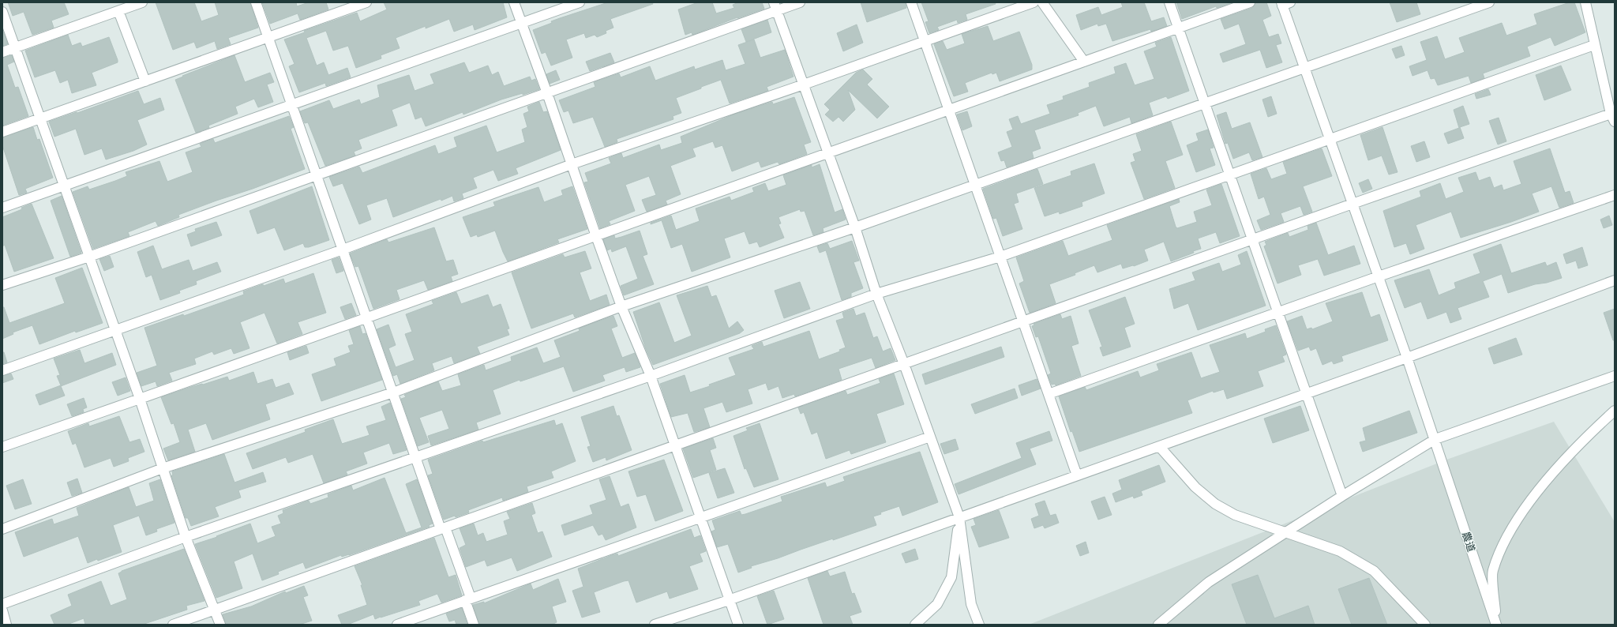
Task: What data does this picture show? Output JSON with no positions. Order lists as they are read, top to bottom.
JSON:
{
  "streets": {
    "street": ["農道"]
  }
}
